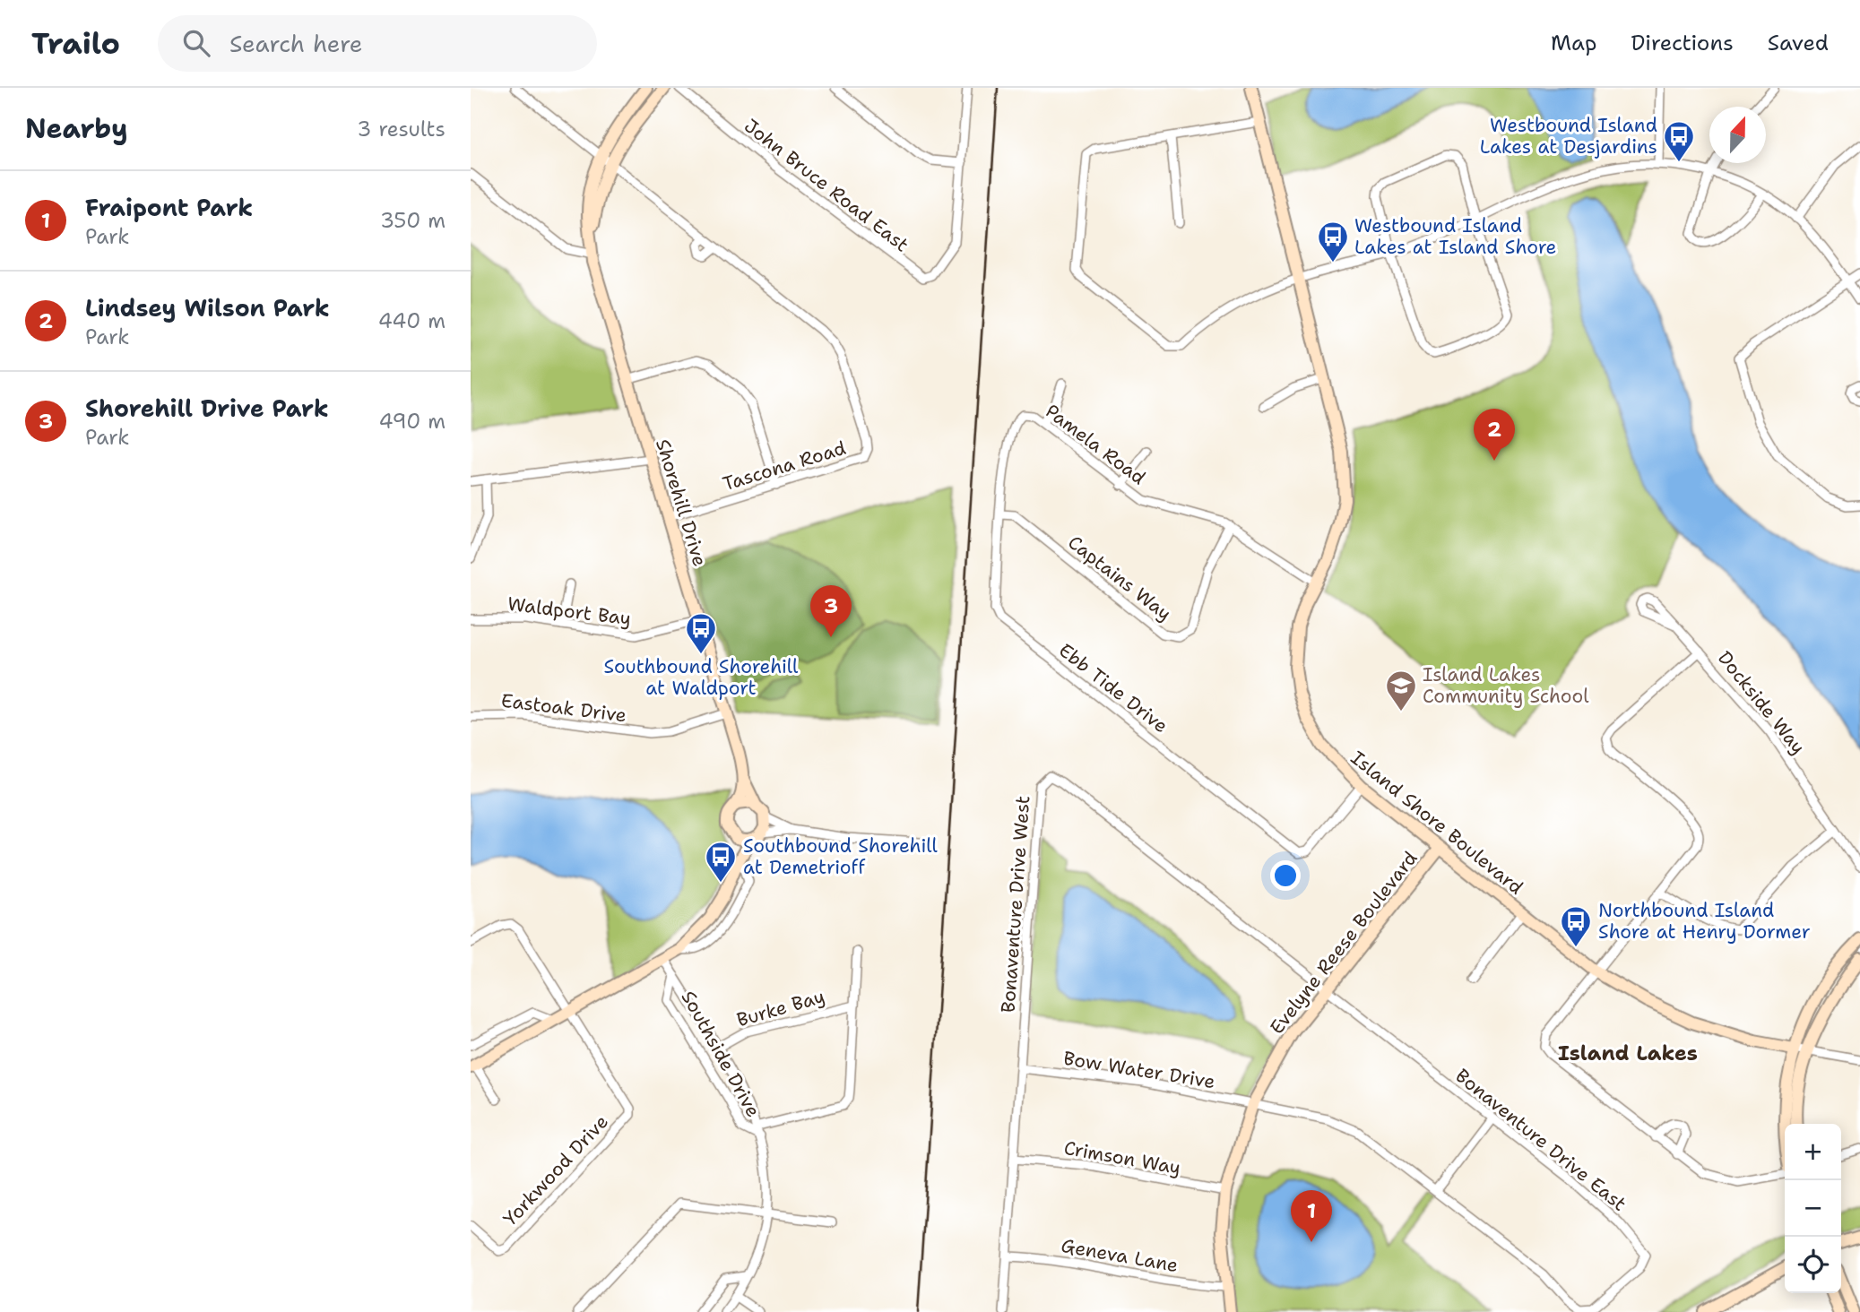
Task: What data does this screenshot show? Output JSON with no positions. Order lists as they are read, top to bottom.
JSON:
{
  "streets": {
    "street": [
      "John Bruce Road East",
      "Pamela Road",
      "Tascona Road",
      "Shorehill Drive",
      "Captains Way",
      "Waldport Bay",
      "Ebb Tide Drive",
      "Dockside Way",
      "Eastoak Drive",
      "Island Shore Boulevard",
      "Bonaventure Drive West",
      "Evelyne Reese Boulevard",
      "Burke Bay",
      "Southside Drive",
      "Bow Water Drive",
      "Bonaventure Drive East",
      "Crimson Way",
      "Yorkwood Drive",
      "Geneva Lane"
    ]
  },
  "crossings": [
    ["Pamela Road", "Captains Way"],
    ["Pamela Road", "Ebb Tide Drive"],
    ["Pamela Road", "Island Shore Boulevard"],
    ["Tascona Road", "Shorehill Drive"],
    ["Shorehill Drive", "Waldport Bay"],
    ["Shorehill Drive", "Eastoak Drive"],
    ["Shorehill Drive", "Southside Drive"],
    ["Shorehill Drive", "Yorkwood Drive"],
    ["Captains Way", "Ebb Tide Drive"],
    ["Ebb Tide Drive", "Island Shore Boulevard"],
    ["Island Shore Boulevard", "Evelyne Reese Boulevard"],
    ["Bonaventure Drive West", "Evelyne Reese Boulevard"],
    ["Bonaventure Drive West", "Bow Water Drive"],
    ["Bonaventure Drive West", "Bonaventure Drive East"],
    ["Bonaventure Drive West", "Crimson Way"],
    ["Bonaventure Drive West", "Geneva Lane"],
    ["Evelyne Reese Boulevard", "Bow Water Drive"],
    ["Evelyne Reese Boulevard", "Bonaventure Drive East"],
    ["Evelyne Reese Boulevard", "Crimson Way"],
    ["Evelyne Reese Boulevard", "Geneva Lane"],
    ["Burke Bay", "Southside Drive"],
    ["Bow Water Drive", "Bonaventure Drive East"]
  ],
  "districts": ["Island Lakes"],
  "places": {
    "bus stop": [
      "Westbound Island Lakes at Desjardins",
      "Westbound Island Lakes at Island Shore",
      "Southbound Shorehill at Waldport",
      "Southbound Shorehill at Demetrioff",
      "Northbound Island Shore at Henry Dormer"
    ],
    "school or university": ["Island Lakes Community School"]
  },
  "north": "top",
  "page": {
    "header": "Trailo",
    "search": "Search here",
    "nav": ["Map", "Directions", "Saved"],
    "heading": ["Nearby", "3 results"],
    "list": [
      {
        "mark": "1",
        "name": "Fraipont Park",
        "note": "Park",
        "value": "350 m"
      },
      {
        "mark": "2",
        "name": "Lindsey Wilson Park",
        "note": "Park",
        "value": "440 m"
      },
      {
        "mark": "3",
        "name": "Shorehill Drive Park",
        "note": "Park",
        "value": "490 m"
      }
    ],
    "pins": ["2", "3", "1"],
    "map_buttons": ["+", "−"]
  }
}
